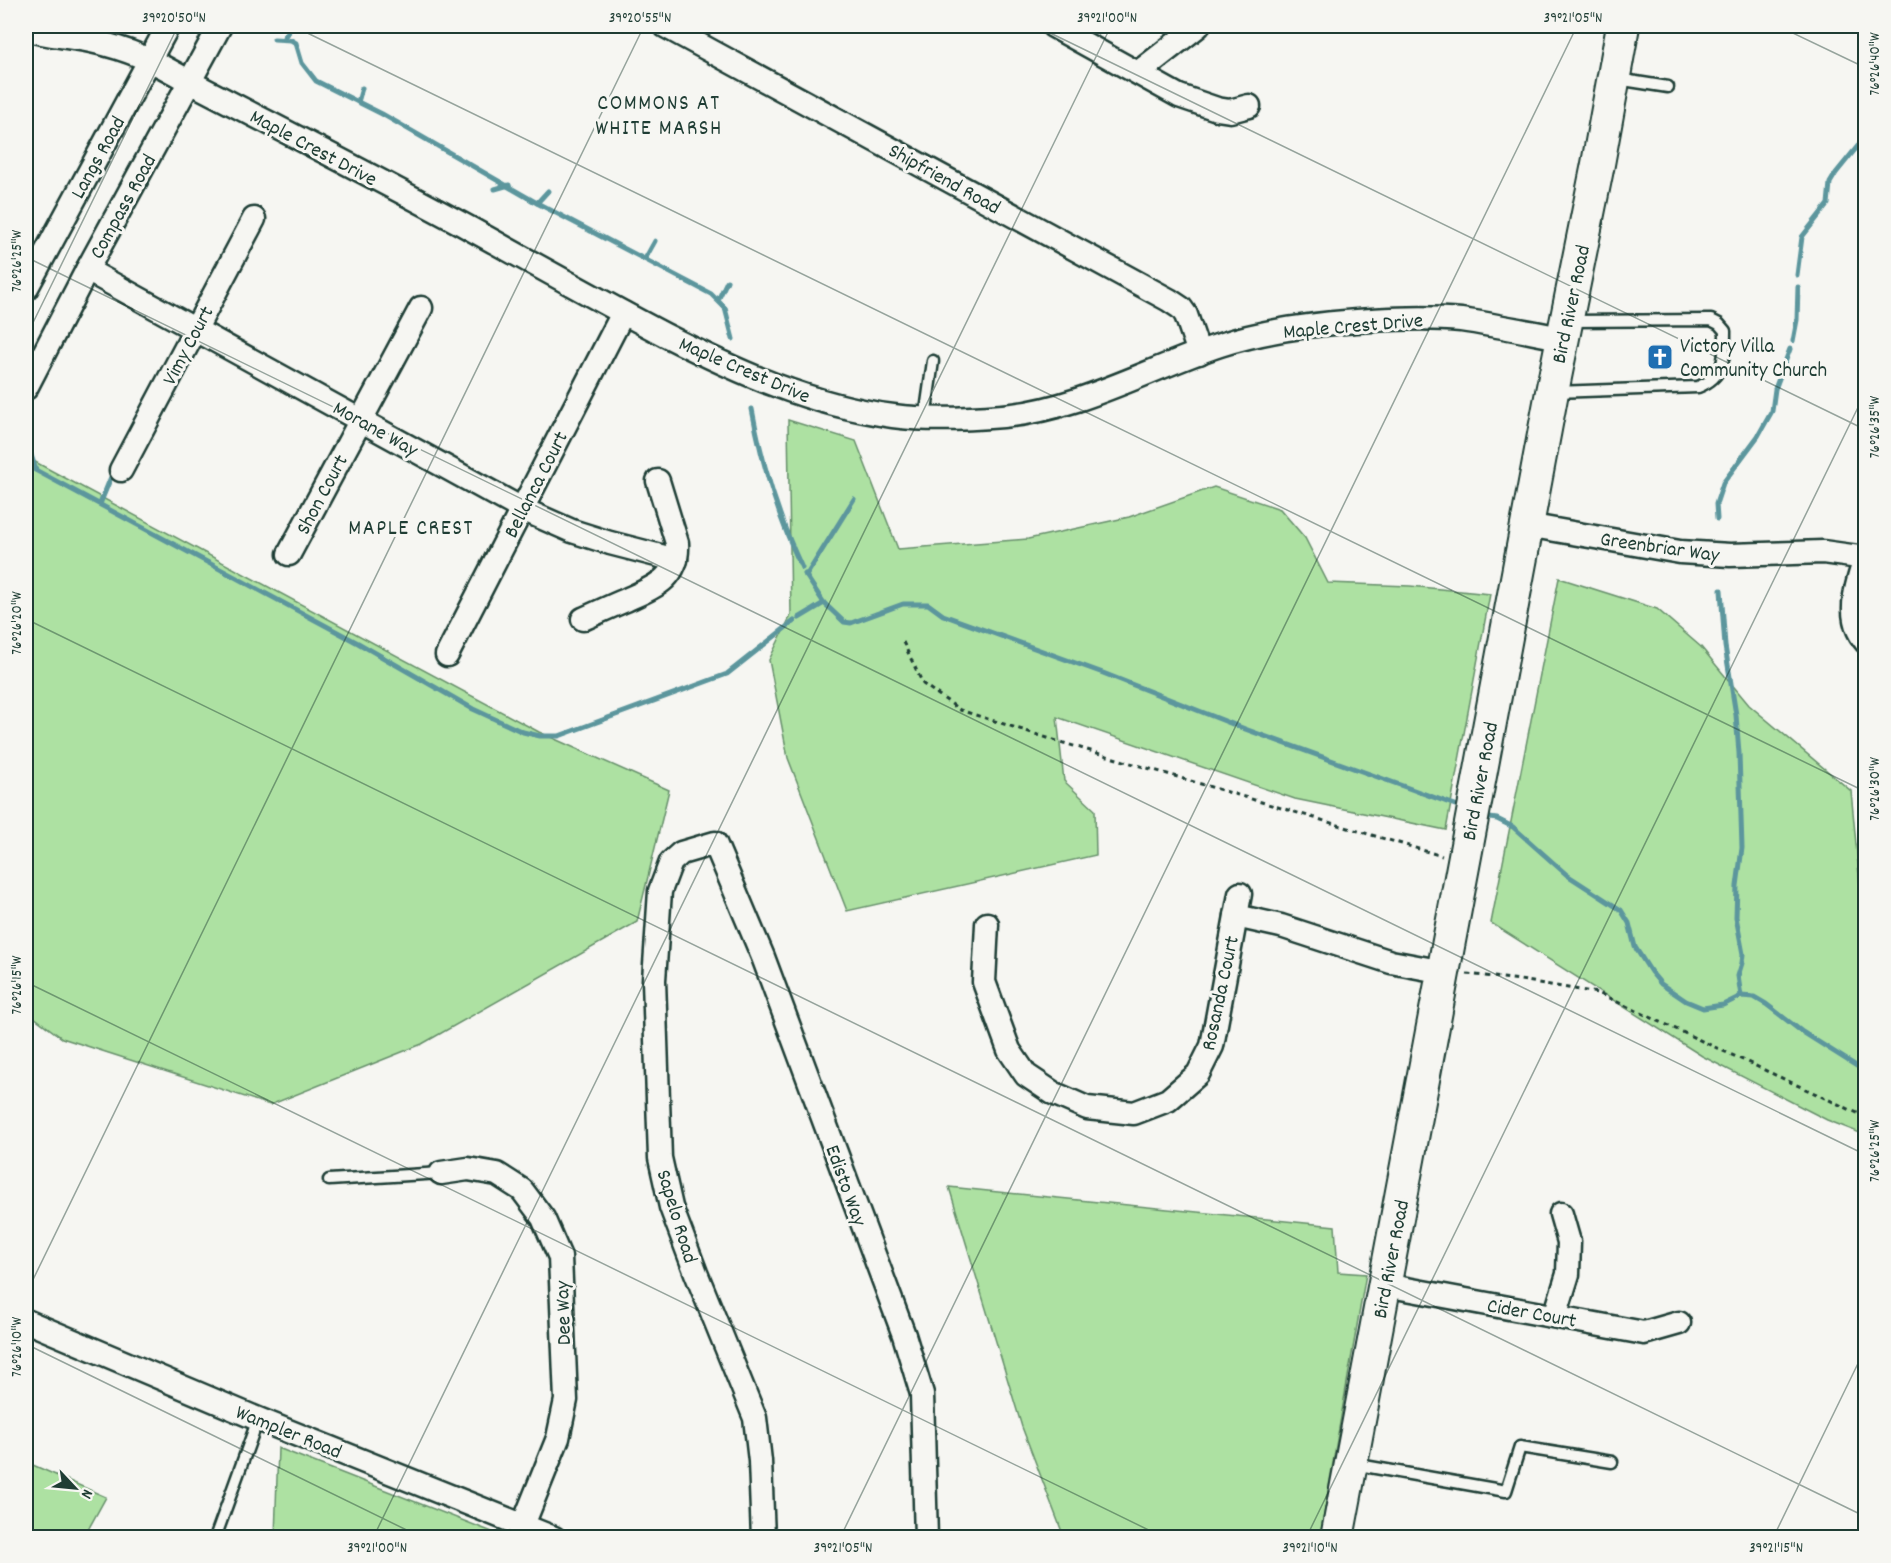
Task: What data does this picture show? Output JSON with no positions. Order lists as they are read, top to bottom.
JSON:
{
  "streets": {
    "street": [
      "Maple Crest Drive",
      "Langs Road",
      "Shipfriend Road",
      "Compass Road",
      "Bird River Road",
      "Vimy Court",
      "Morane Way",
      "Bellanca Court",
      "Shon Court",
      "Greenbriar Way",
      "Rosanda Court",
      "Edisto Way",
      "Sapelo Road",
      "Cider Court",
      "Dee Way",
      "Wampler Road"
    ]
  },
  "crossings": [
    ["Maple Crest Drive", "Langs Road"],
    ["Maple Crest Drive", "Shipfriend Road"],
    ["Maple Crest Drive", "Compass Road"],
    ["Maple Crest Drive", "Bird River Road"],
    ["Maple Crest Drive", "Bellanca Court"],
    ["Compass Road", "Morane Way"],
    ["Bird River Road", "Greenbriar Way"],
    ["Bird River Road", "Rosanda Court"],
    ["Bird River Road", "Cider Court"],
    ["Vimy Court", "Morane Way"],
    ["Morane Way", "Bellanca Court"],
    ["Morane Way", "Shon Court"],
    ["Edisto Way", "Sapelo Road"],
    ["Dee Way", "Wampler Road"]
  ],
  "districts": ["COMMONS AT WHITE MARSH", "MAPLE CREST"],
  "places": {
    "church": ["Victory Villa Community Church"]
  },
  "north": "bottom right",
  "coordinates": [
    "39°20'50\"N",
    "39°20'55\"N",
    "39°21'00\"N",
    "39°21'05\"N",
    "76°26'40\"W",
    "76°26'25\"W",
    "76°26'35\"W",
    "76°26'20\"W",
    "76°26'30\"W",
    "76°26'15\"W",
    "76°26'10\"W",
    "39°21'10\"N",
    "39°21'15\"N"
  ]
}
